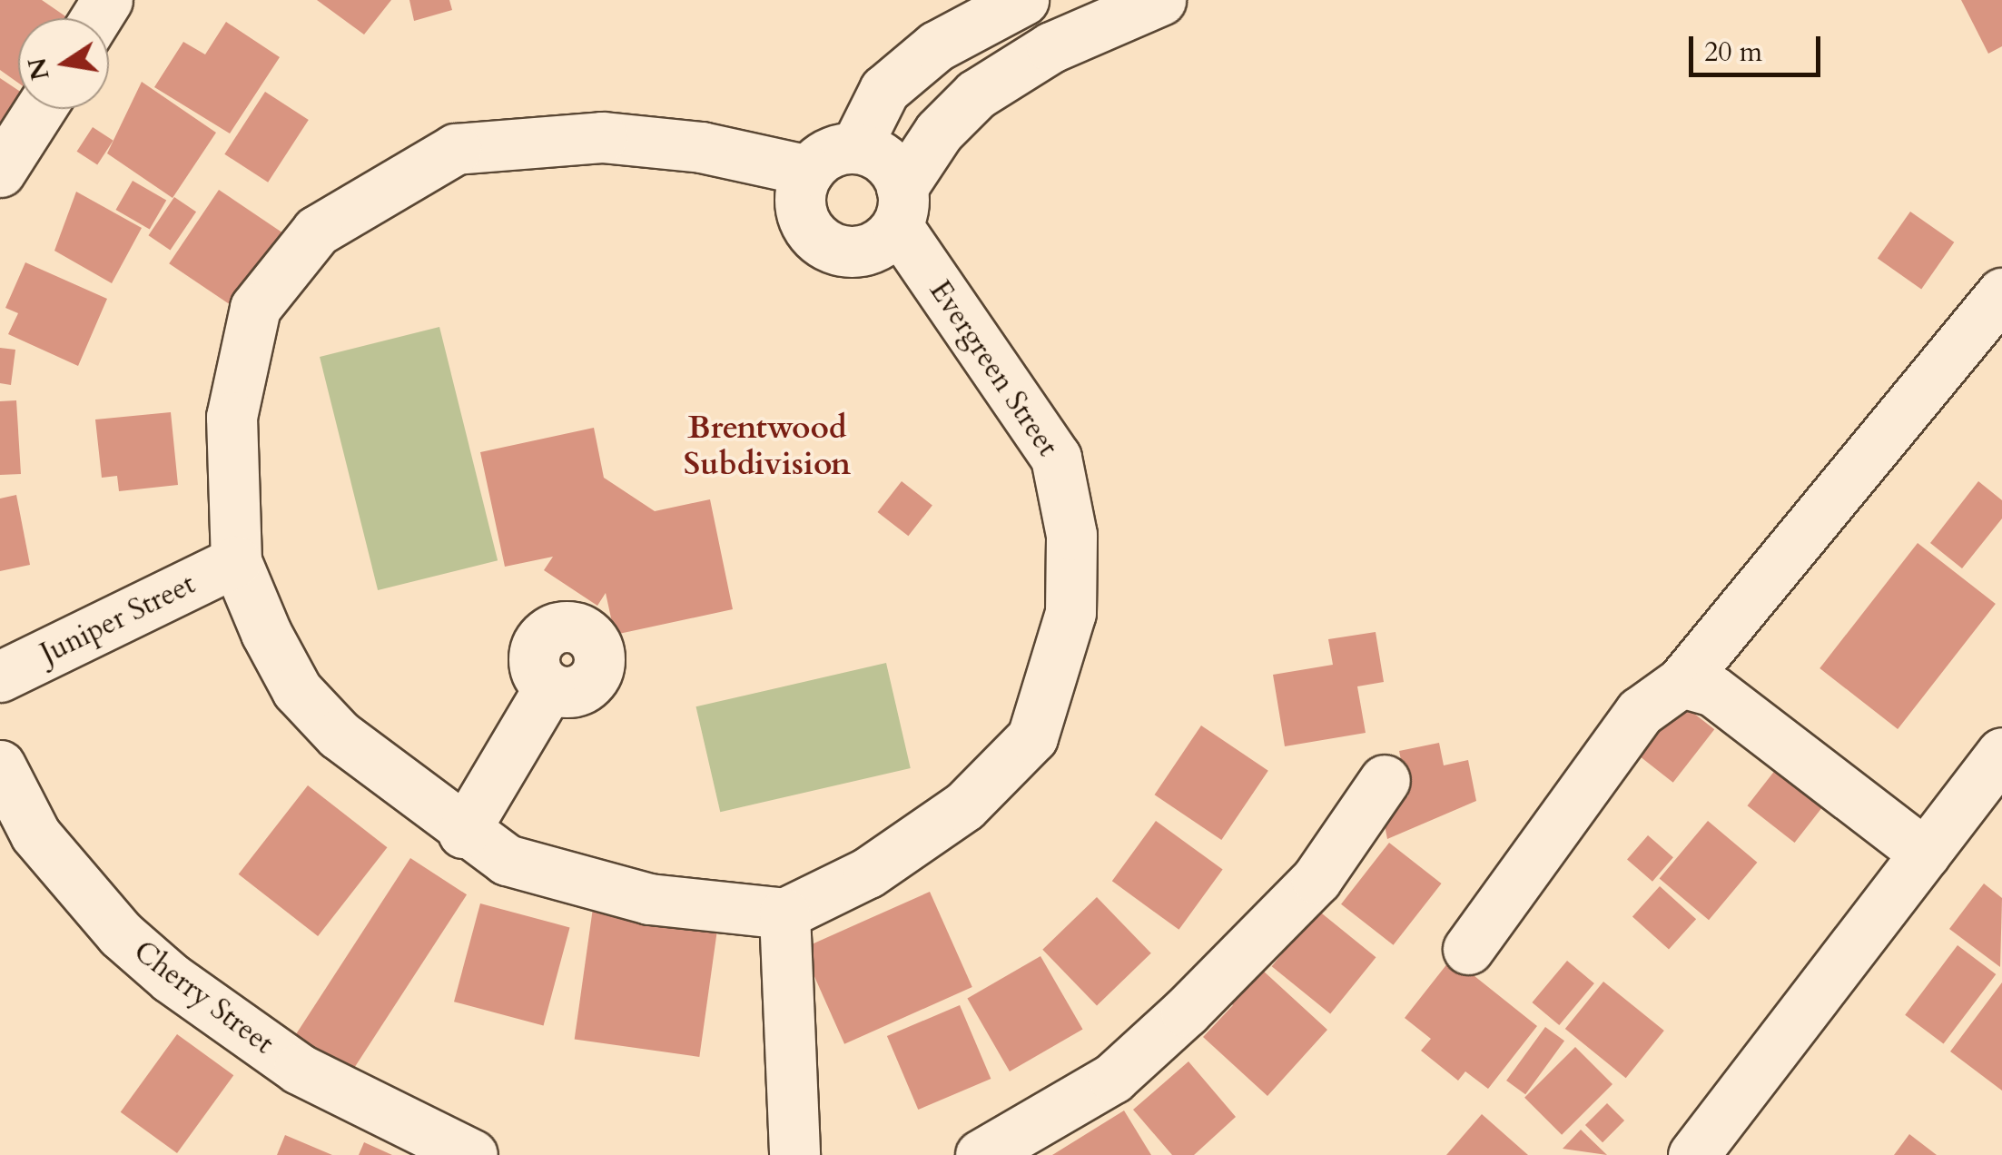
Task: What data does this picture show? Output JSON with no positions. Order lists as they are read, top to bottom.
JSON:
{
  "streets": {
    "street": ["Evergreen Street", "Juniper Street", "Cherry Street"]
  },
  "districts": ["Brentwood Subdivision"],
  "scale_bar": "20 m",
  "north": "left"
}
